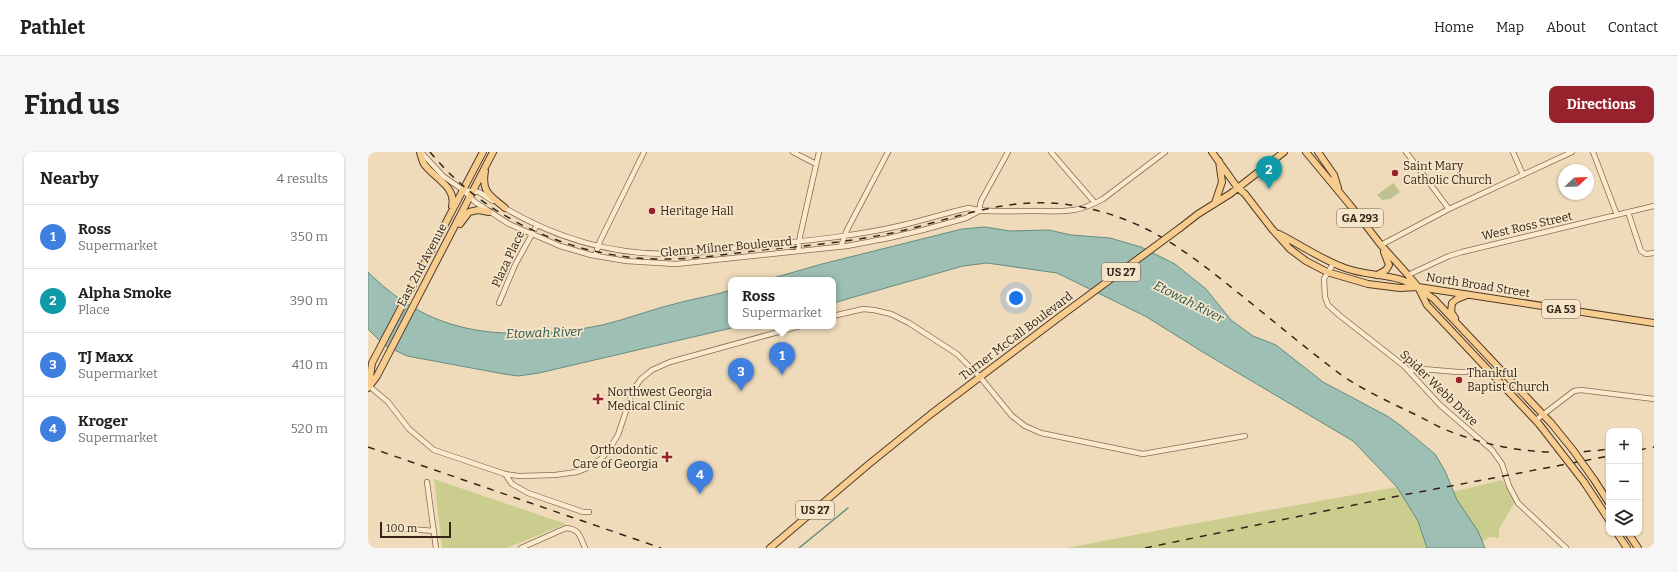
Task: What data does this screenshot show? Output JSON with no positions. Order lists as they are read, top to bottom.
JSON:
{
  "streets": {
    "main road": [
      "GA 293",
      "East 2nd Avenue",
      "US 27",
      "North Broad Street",
      "GA 53",
      "Turner McCall Boulevard"
    ],
    "street": [
      "West Ross Street",
      "Glenn Milner Boulevard",
      "Plaza Place",
      "Spider Webb Drive"
    ]
  },
  "crossings": [
    ["GA 293", "West Ross Street"],
    ["GA 293", "North Broad Street"],
    ["GA 293", "GA 53"],
    ["Glenn Milner Boulevard", "Plaza Place"],
    ["Glenn Milner Boulevard", "East 2nd Avenue"],
    ["North Broad Street", "GA 53"],
    ["GA 53", "Turner McCall Boulevard"],
    ["GA 53", "Spider Webb Drive"]
  ],
  "water": ["Etowah River"],
  "places": {
    "other": ["Saint Mary Catholic Church", "Heritage Hall", "Thankful Baptist Church"],
    "health": ["Northwest Georgia Medical Clinic", "Orthodontic Care of Georgia"]
  },
  "scale_bar": "100 m",
  "north": "top right",
  "page": {
    "header": "Pathlet",
    "nav": [
      "Home",
      "Map",
      "About",
      "Contact"
    ],
    "buttons": "Directions",
    "title": "Find us",
    "heading": ["Nearby", "4 results"],
    "pins": [
      "2",
      "1",
      "3",
      "4"
    ],
    "list": [
      {
        "mark": "1",
        "name": "Ross",
        "note": "Supermarket",
        "value": "350 m"
      },
      {
        "mark": "2",
        "name": "Alpha Smoke",
        "note": "Place",
        "value": "390 m"
      },
      {
        "mark": "3",
        "name": "TJ Maxx",
        "note": "Supermarket",
        "value": "410 m"
      },
      {
        "mark": "4",
        "name": "Kroger",
        "note": "Supermarket",
        "value": "520 m"
      }
    ],
    "popup": ["Ross", "Supermarket"],
    "map_buttons": ["+", "−"],
    "scale": "100 m"
  }
}
